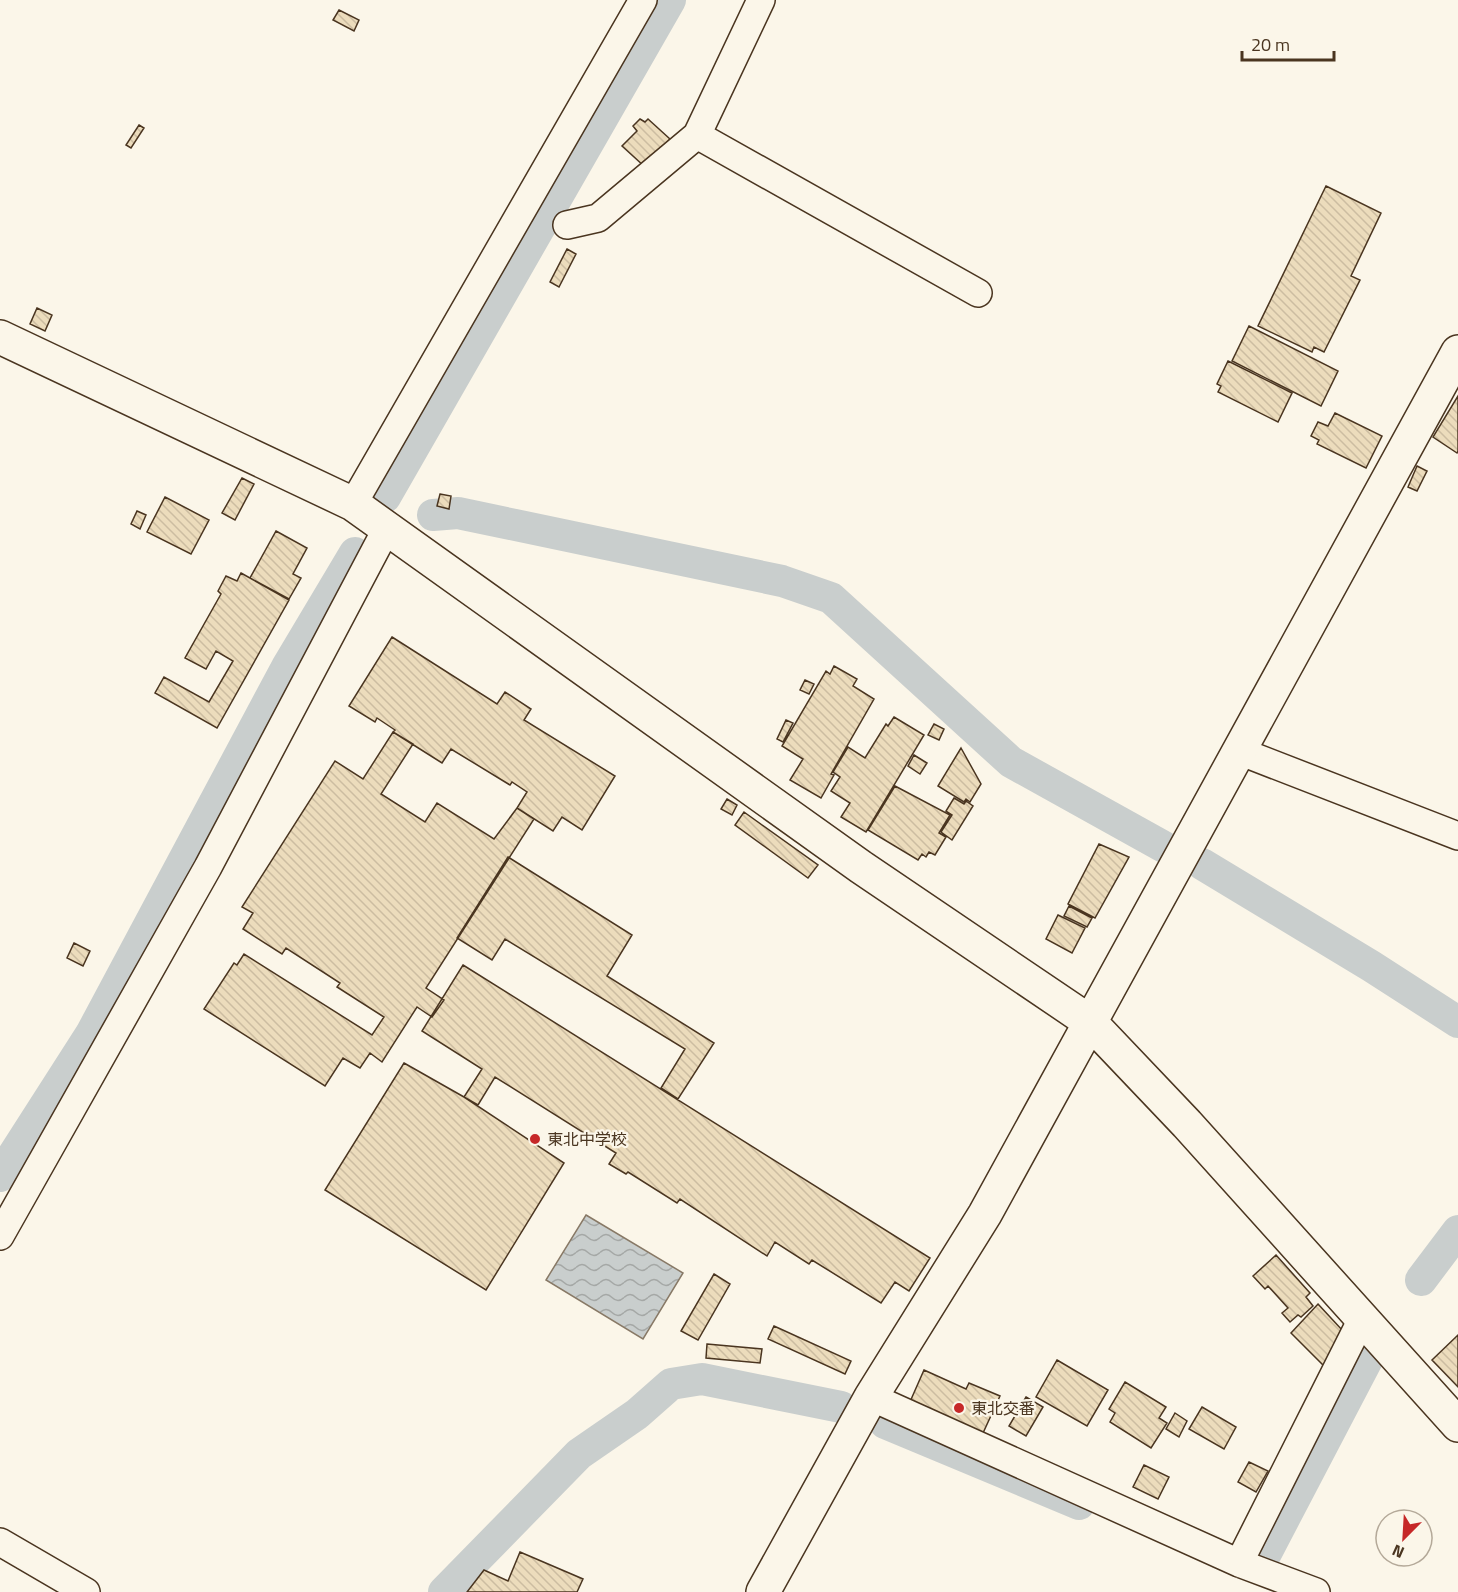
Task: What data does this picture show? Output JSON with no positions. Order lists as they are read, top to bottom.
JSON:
{
  "places": ["東北中学校", "東北交番"],
  "scale_bar": "20 m",
  "north": "bottom left"
}
